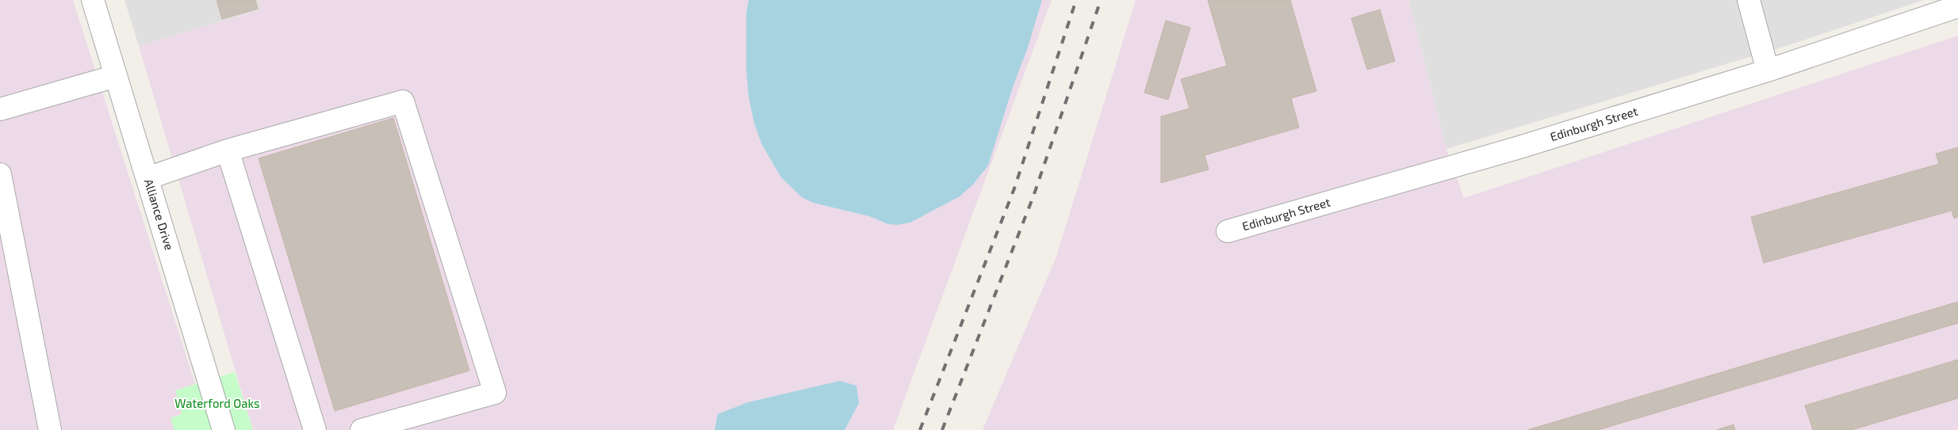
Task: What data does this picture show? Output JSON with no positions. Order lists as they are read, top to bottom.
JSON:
{
  "streets": {
    "street": ["Edinburgh Street", "Alliance Drive"]
  },
  "parks": ["Waterford Oaks"]
}
